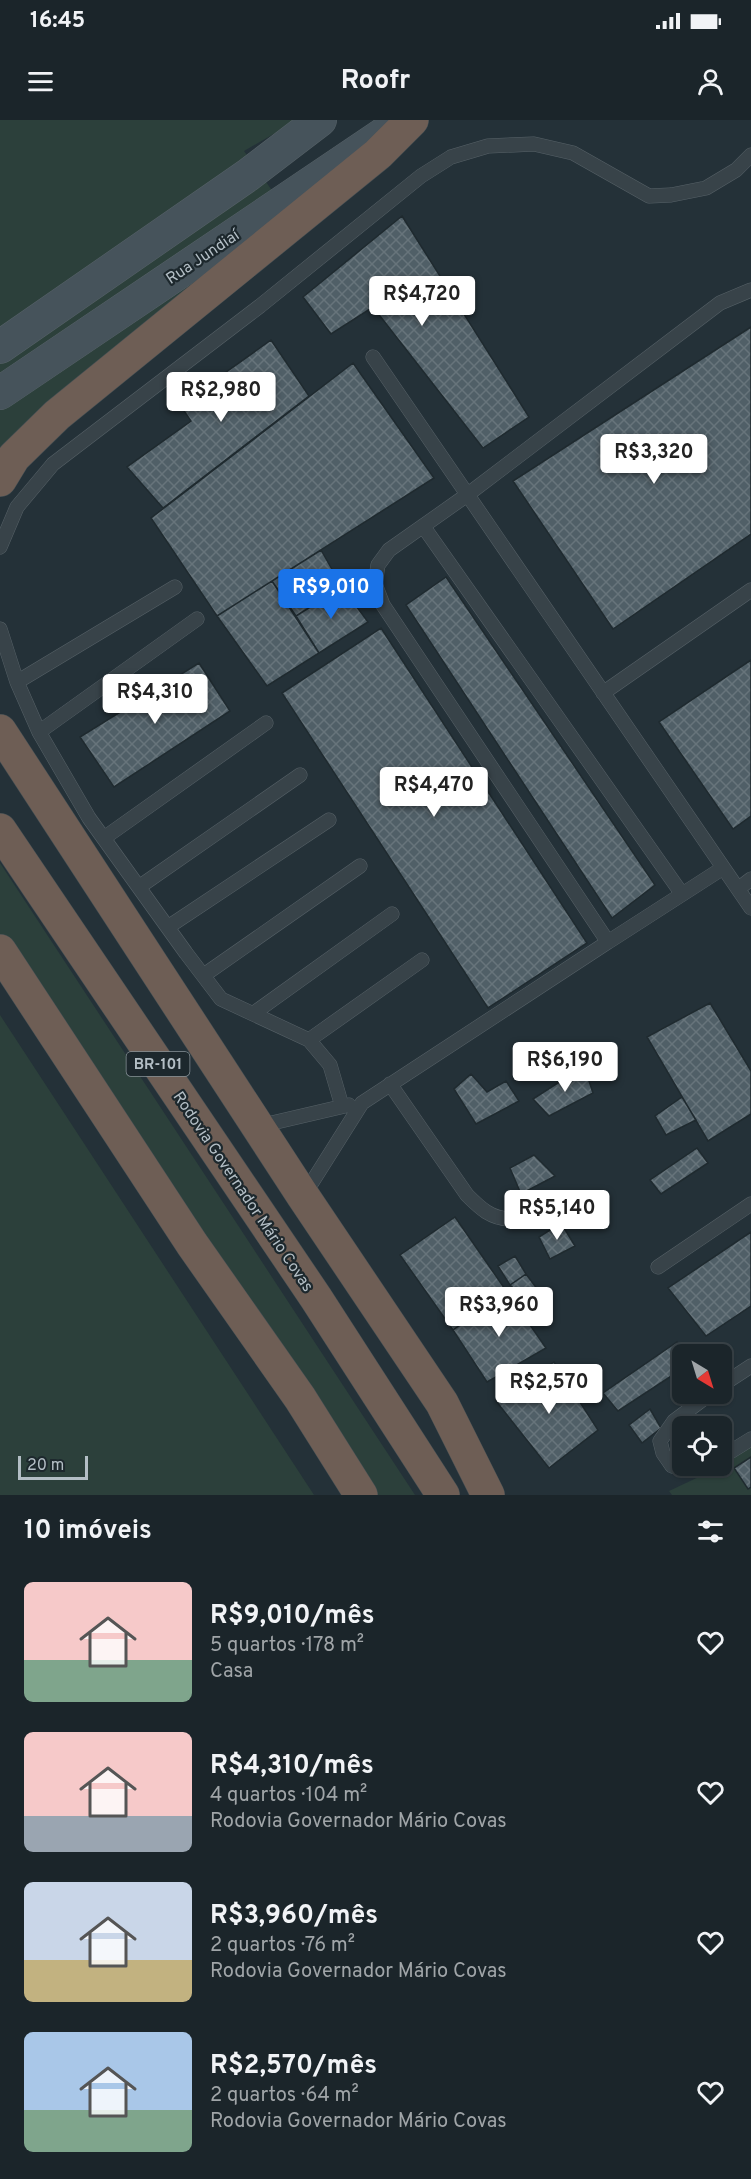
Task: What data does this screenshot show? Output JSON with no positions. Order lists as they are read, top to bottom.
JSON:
{
  "streets": {
    "highway": ["BR-101", "Rodovia Governador Mário Covas"],
    "main road": ["Rua Jundiaí"]
  },
  "scale_bar": "20 m",
  "north": "bottom right",
  "page": {
    "status": "16:45",
    "header": "Roofr",
    "price": [
      "R$4,720",
      "R$2,980",
      "R$3,320",
      "R$9,010",
      "R$4,310",
      "R$4,470",
      "R$6,190",
      "R$5,140",
      "R$3,960",
      "R$2,570"
    ],
    "scale": "20 m",
    "heading": "10 imóveis",
    "list": [
      {
        "name": "R$9,010/mês",
        "note": "5 quartos · 178 m² · Casa"
      },
      {
        "name": "R$4,310/mês",
        "note": "4 quartos · 104 m² · Rodovia Governador Mário Covas"
      },
      {
        "name": "R$3,960/mês",
        "note": "2 quartos · 76 m² · Rodovia Governador Mário Covas"
      },
      {
        "name": "R$2,570/mês",
        "note": "2 quartos · 64 m² · Rodovia Governador Mário Covas"
      }
    ]
  }
}
